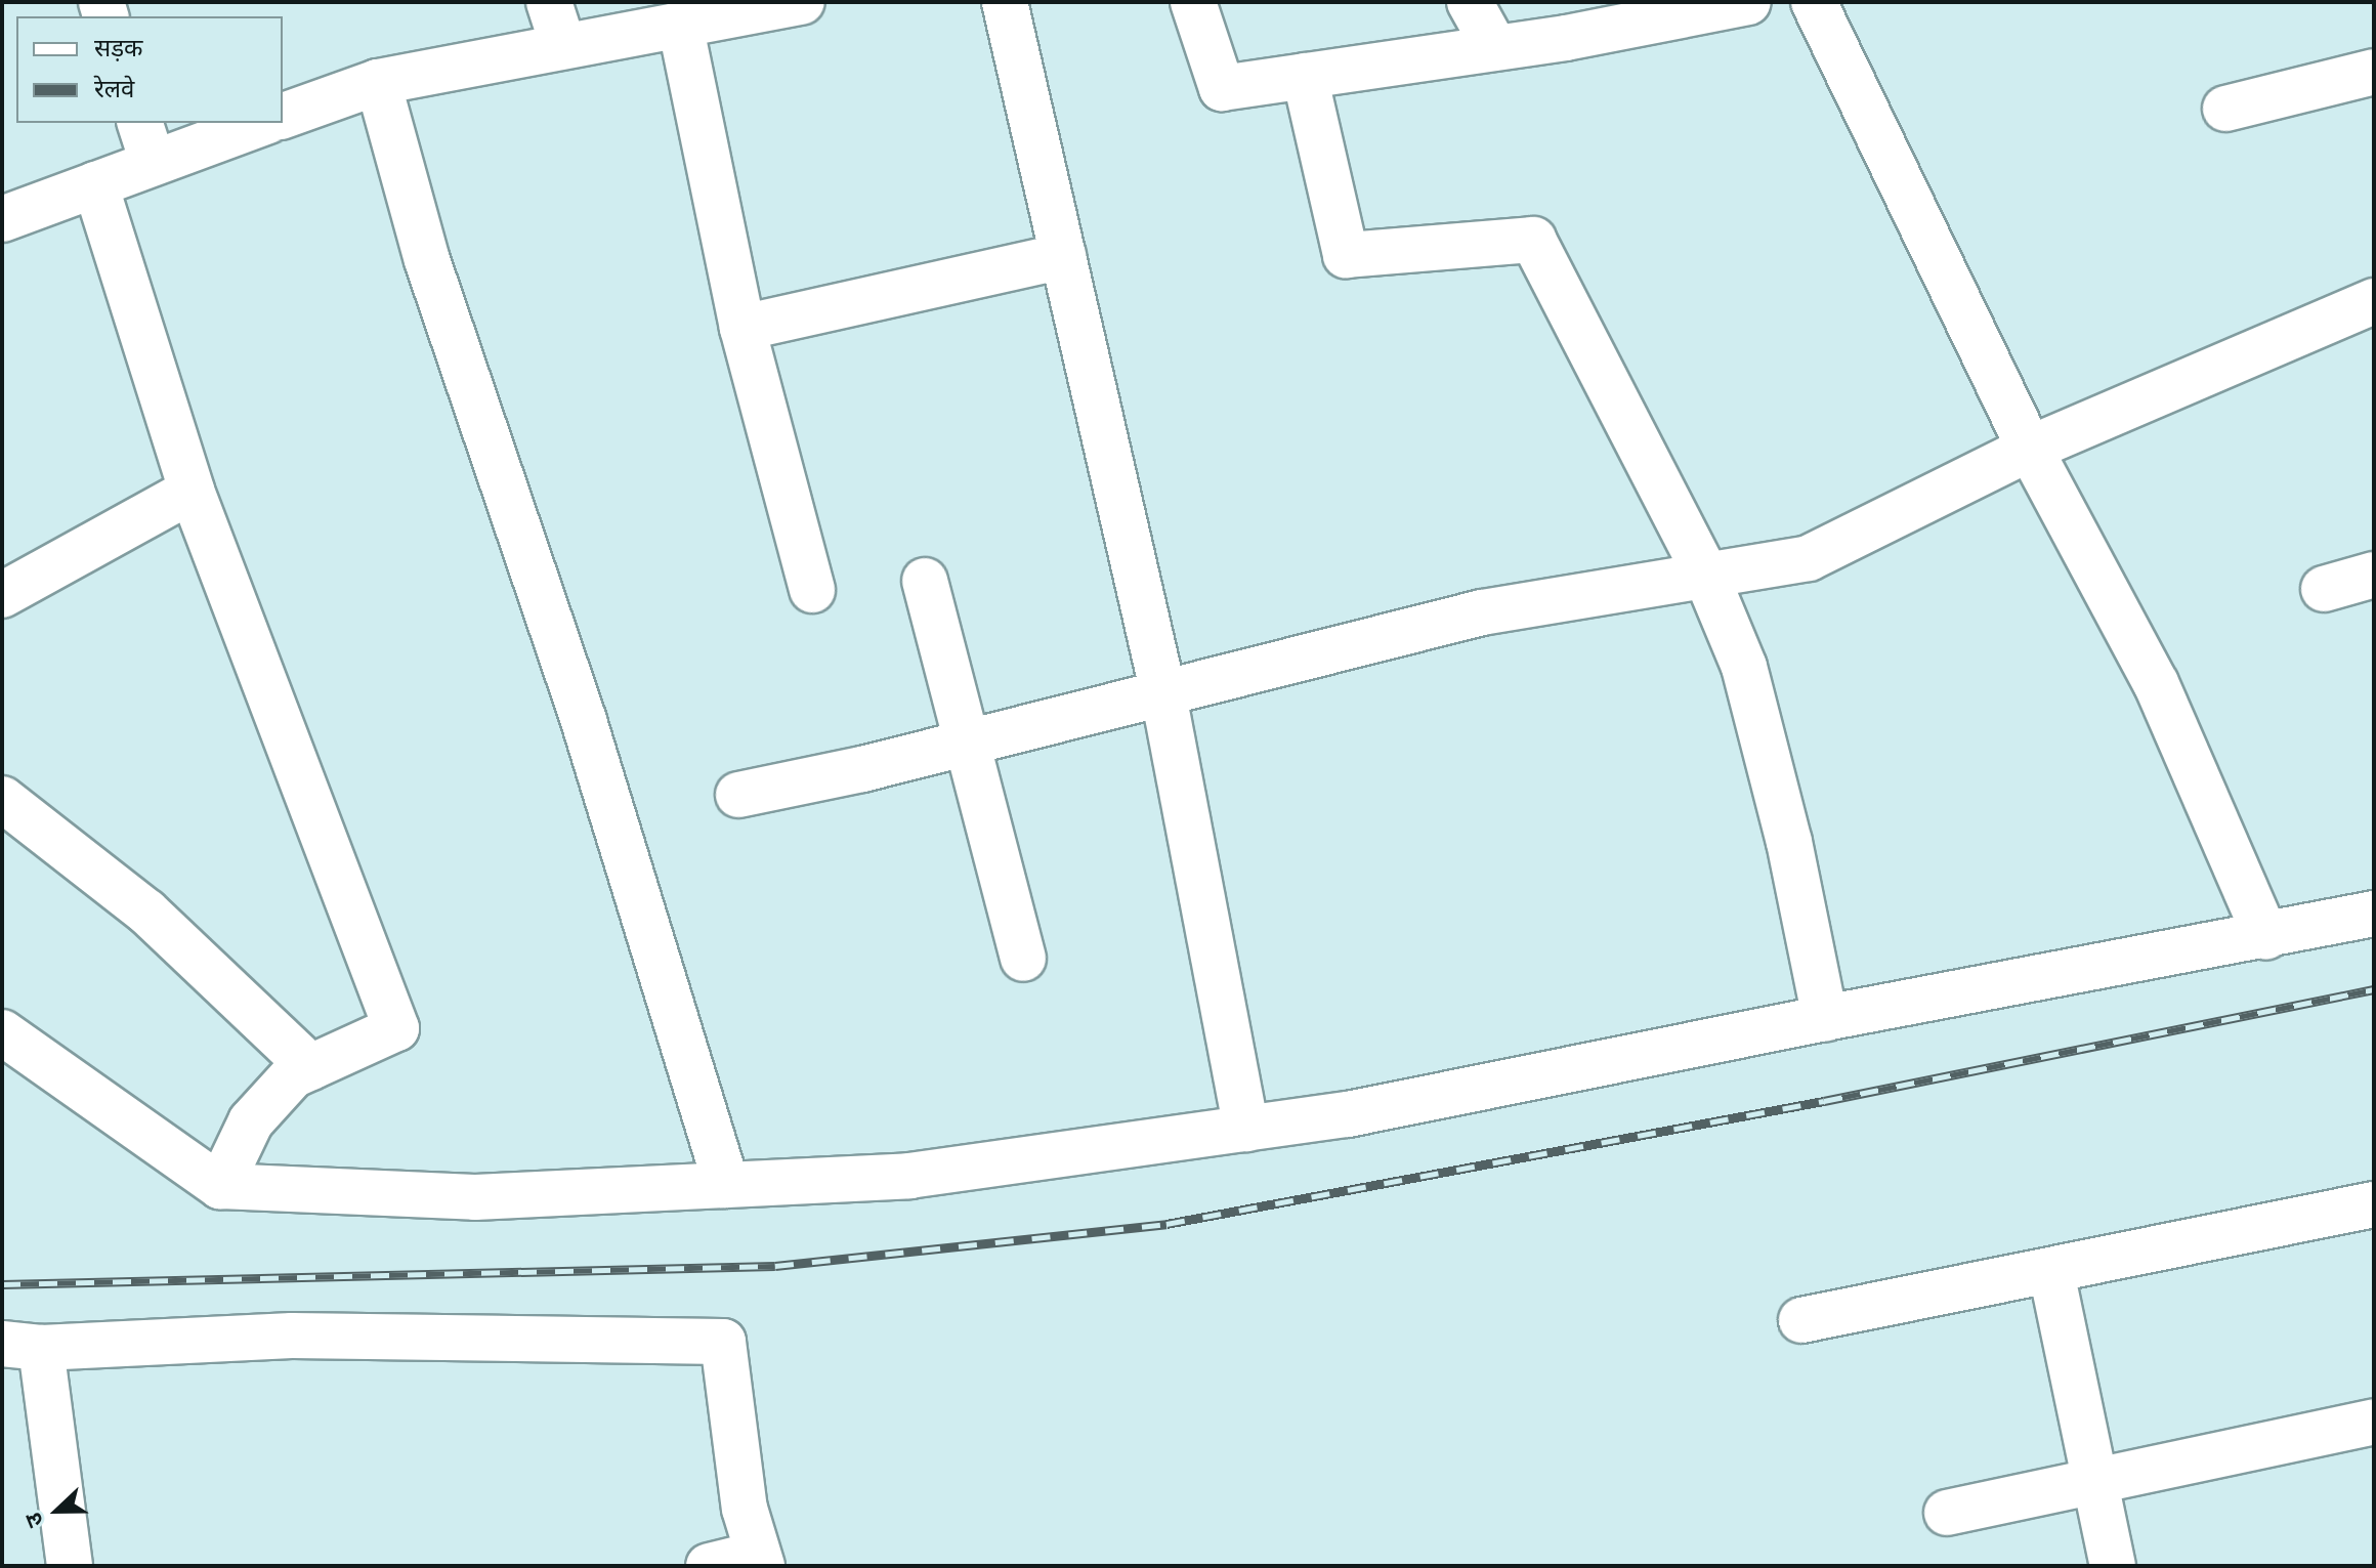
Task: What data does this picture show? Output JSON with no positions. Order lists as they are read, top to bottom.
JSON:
{
  "legend": ["सड़क", "रेलवे"],
  "north": "left"
}
